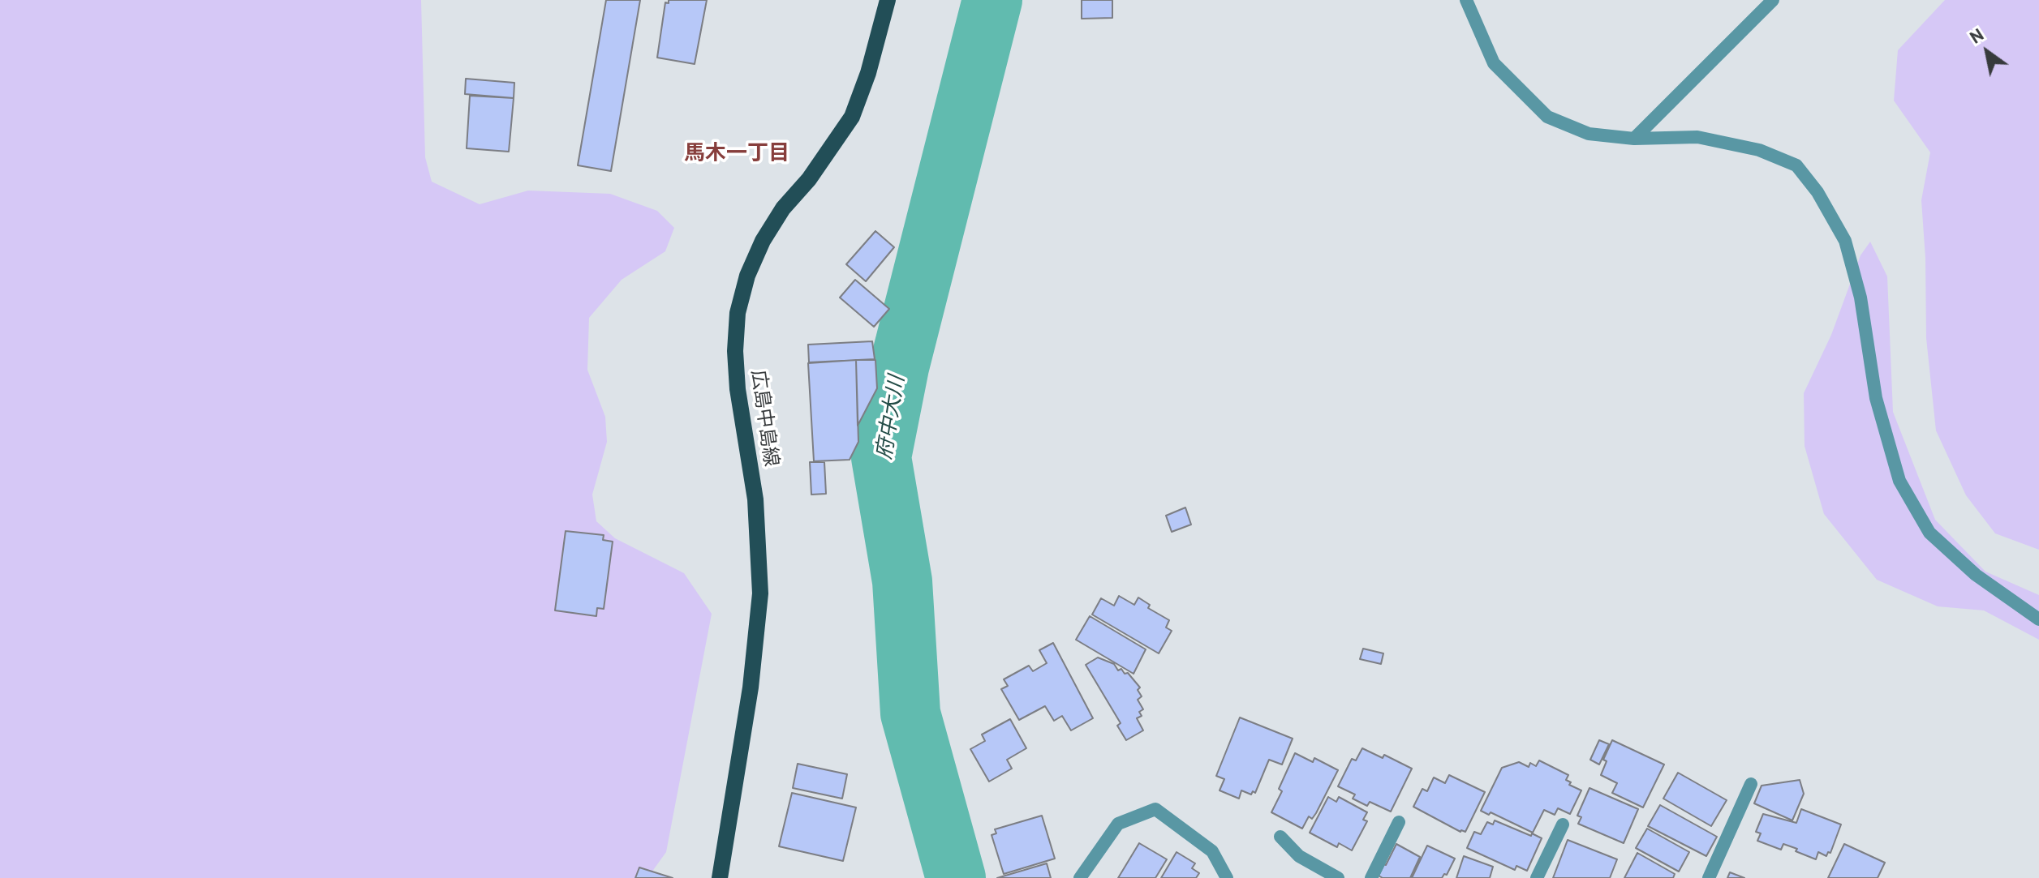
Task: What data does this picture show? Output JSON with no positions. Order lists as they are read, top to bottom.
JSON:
{
  "streets": {
    "main road": ["広島中島線"]
  },
  "districts": ["馬木一丁目"],
  "water": ["府中大川"],
  "north": "top left"
}
